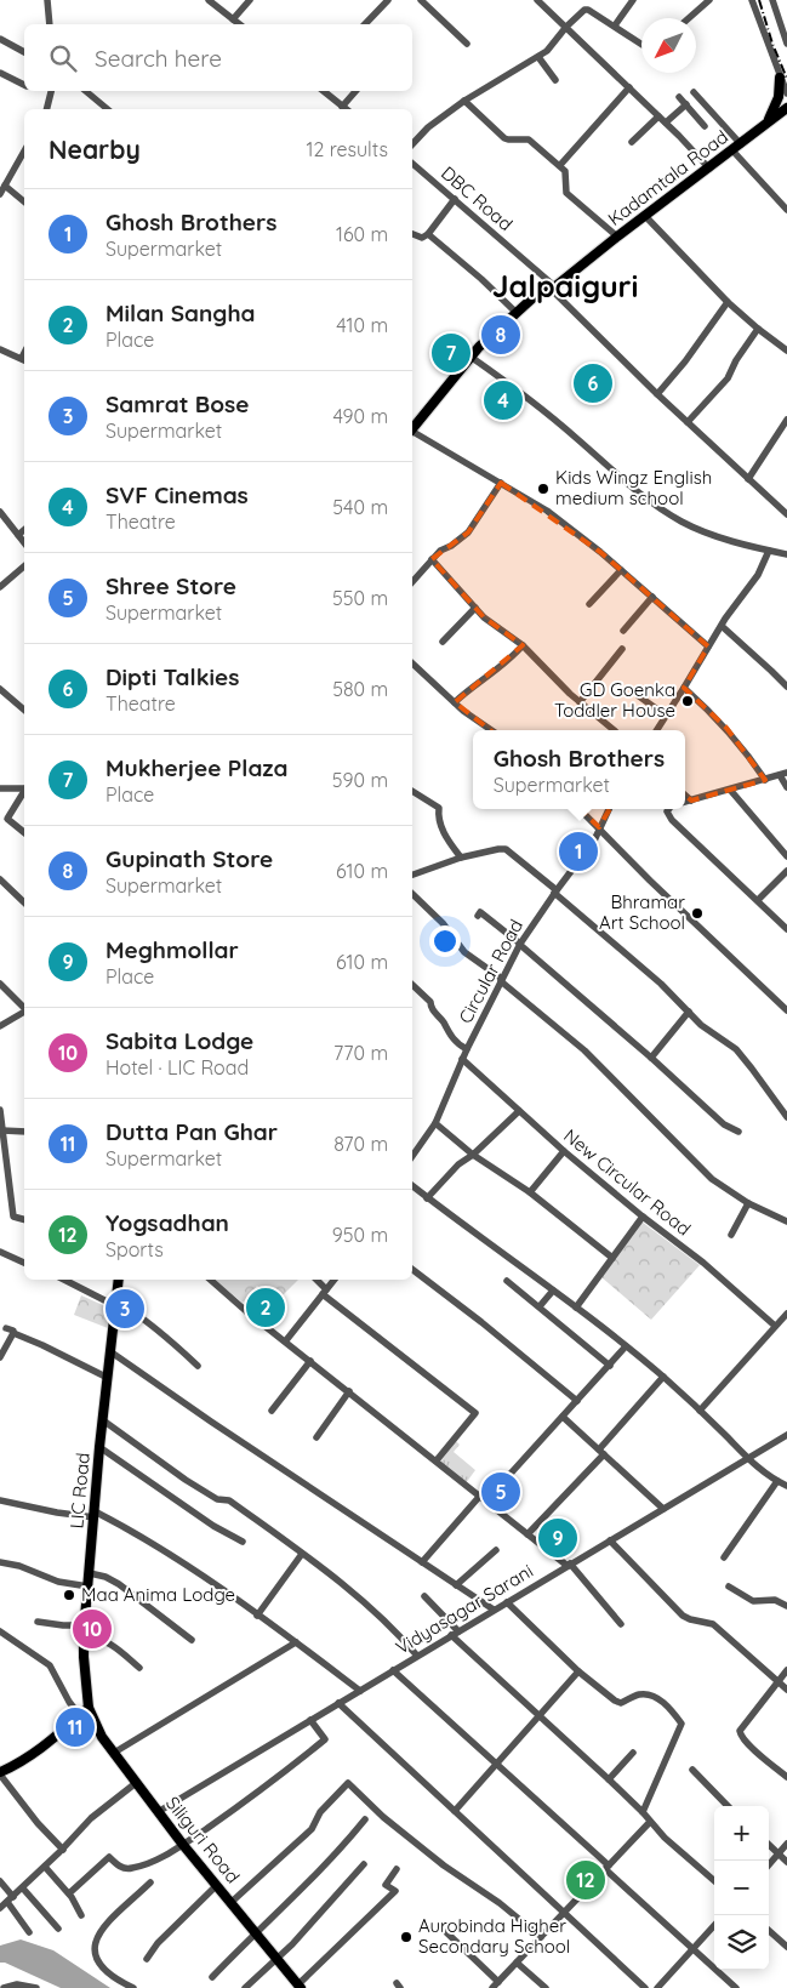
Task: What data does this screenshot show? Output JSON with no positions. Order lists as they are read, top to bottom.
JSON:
{
  "streets": {
    "main road": ["Kadamtala Road", "LIC Road", "Siliguri Road"],
    "street": [
      "DBC Road",
      "Circular Road",
      "New Circular Road",
      "Vidyasagar Sarani"
    ]
  },
  "crossings": [
    ["Kadamtala Road", "DBC Road"],
    ["Circular Road", "New Circular Road"],
    ["LIC Road", "Siliguri Road"],
    ["Vidyasagar Sarani", "Siliguri Road"]
  ],
  "districts": ["Jalpaiguri"],
  "places": [
    "Kids Wingz English medium school",
    "GD Goenka Toddler House",
    "Bhramar Art School",
    "Maa Anima Lodge",
    "Aurobinda Higher Secondary School"
  ],
  "north": "bottom left",
  "page": {
    "search": "Search here",
    "heading": ["Nearby", "12 results"],
    "list": [
      {
        "mark": "1",
        "name": "Ghosh Brothers",
        "note": "Supermarket",
        "value": "160 m"
      },
      {
        "mark": "2",
        "name": "Milan Sangha",
        "note": "Place",
        "value": "410 m"
      },
      {
        "mark": "3",
        "name": "Samrat Bose",
        "note": "Supermarket",
        "value": "490 m"
      },
      {
        "mark": "4",
        "name": "SVF Cinemas",
        "note": "Theatre",
        "value": "540 m"
      },
      {
        "mark": "5",
        "name": "Shree Store",
        "note": "Supermarket",
        "value": "550 m"
      },
      {
        "mark": "6",
        "name": "Dipti Talkies",
        "note": "Theatre",
        "value": "580 m"
      },
      {
        "mark": "7",
        "name": "Mukherjee Plaza",
        "note": "Place",
        "value": "590 m"
      },
      {
        "mark": "8",
        "name": "Gupinath Store",
        "note": "Supermarket",
        "value": "610 m"
      },
      {
        "mark": "9",
        "name": "Meghmollar",
        "note": "Place",
        "value": "610 m"
      },
      {
        "mark": "10",
        "name": "Sabita Lodge",
        "note": "Hotel · LIC Road",
        "value": "770 m"
      },
      {
        "mark": "11",
        "name": "Dutta Pan Ghar",
        "note": "Supermarket",
        "value": "870 m"
      },
      {
        "mark": "12",
        "name": "Yogsadhan",
        "note": "Sports",
        "value": "950 m"
      }
    ],
    "pins": [
      "8",
      "7",
      "6",
      "4",
      "1",
      "2",
      "3",
      "5",
      "9",
      "10",
      "11",
      "12"
    ],
    "popup": ["Ghosh Brothers", "Supermarket"],
    "map_buttons": ["+", "−"]
  }
}
